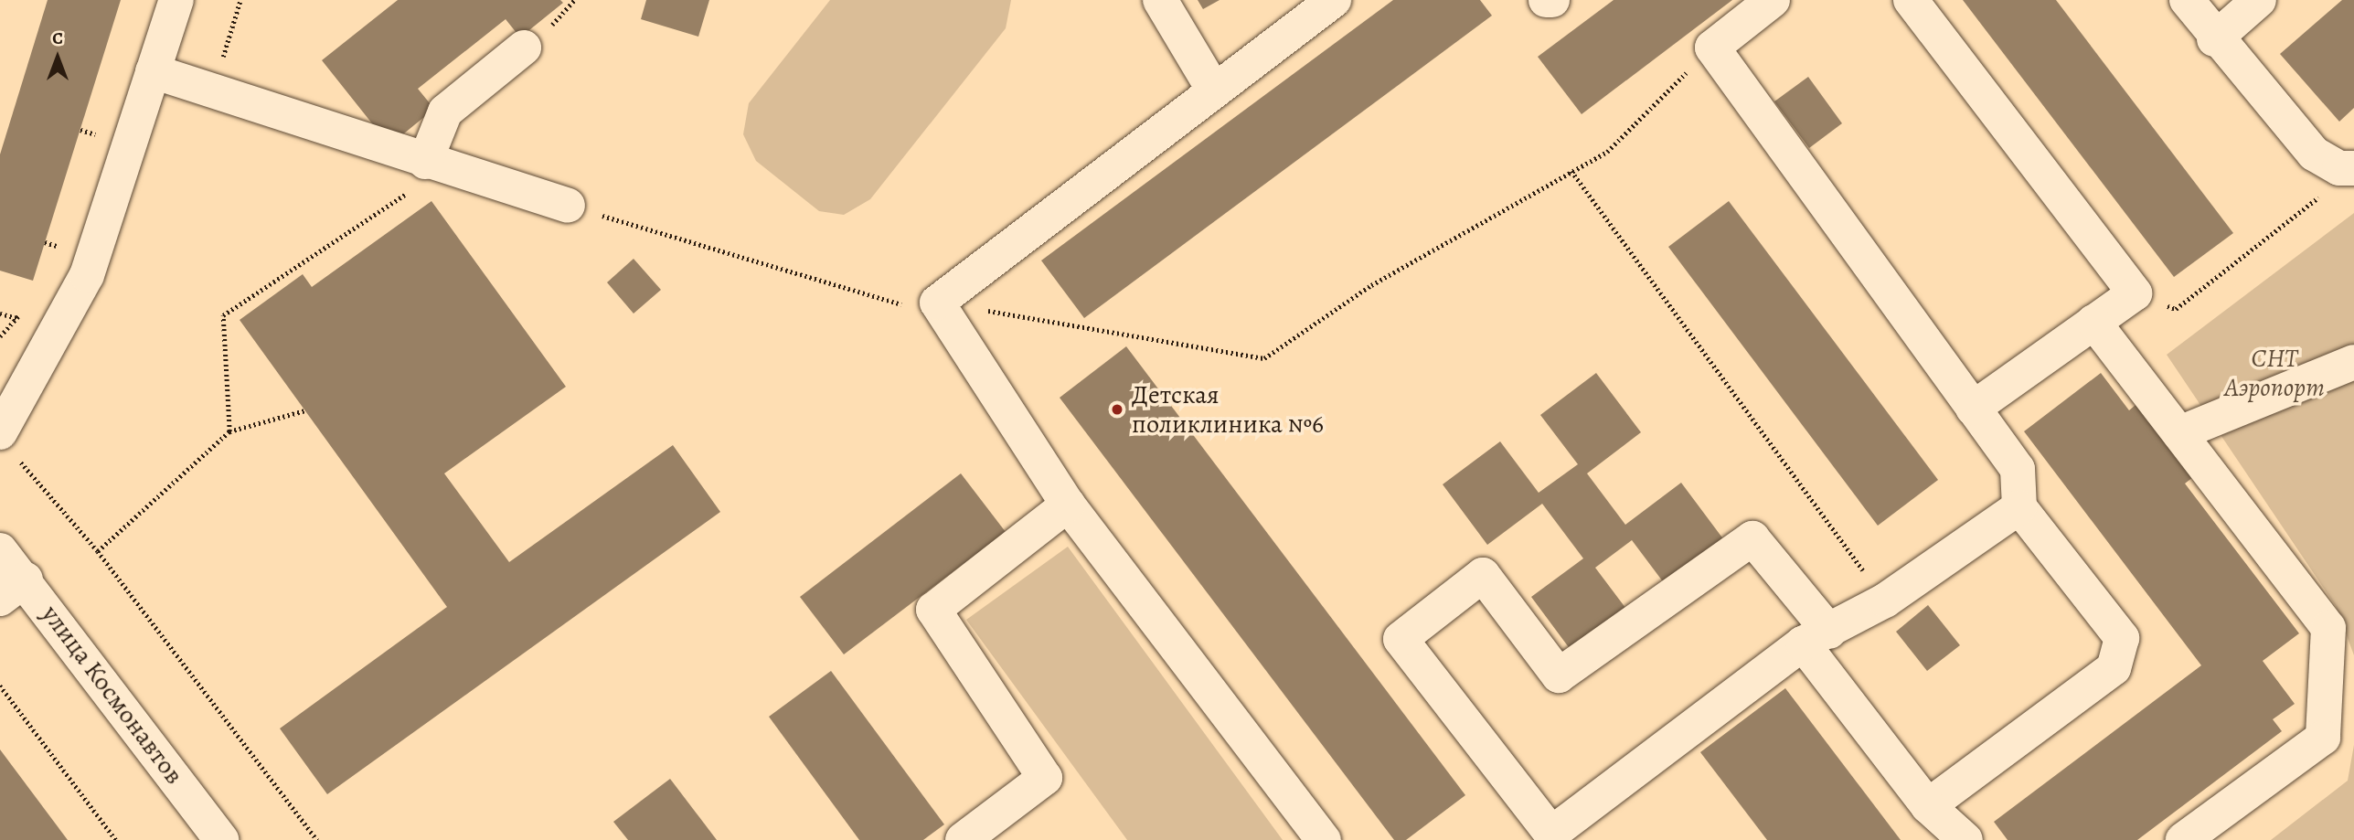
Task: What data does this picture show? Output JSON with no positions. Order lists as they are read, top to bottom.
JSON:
{
  "streets": {
    "street": ["улица Космонавтов"]
  },
  "parks": ["СНТ Аэропорт"],
  "places": ["Детская поликлиника №6"],
  "north": "top"
}
